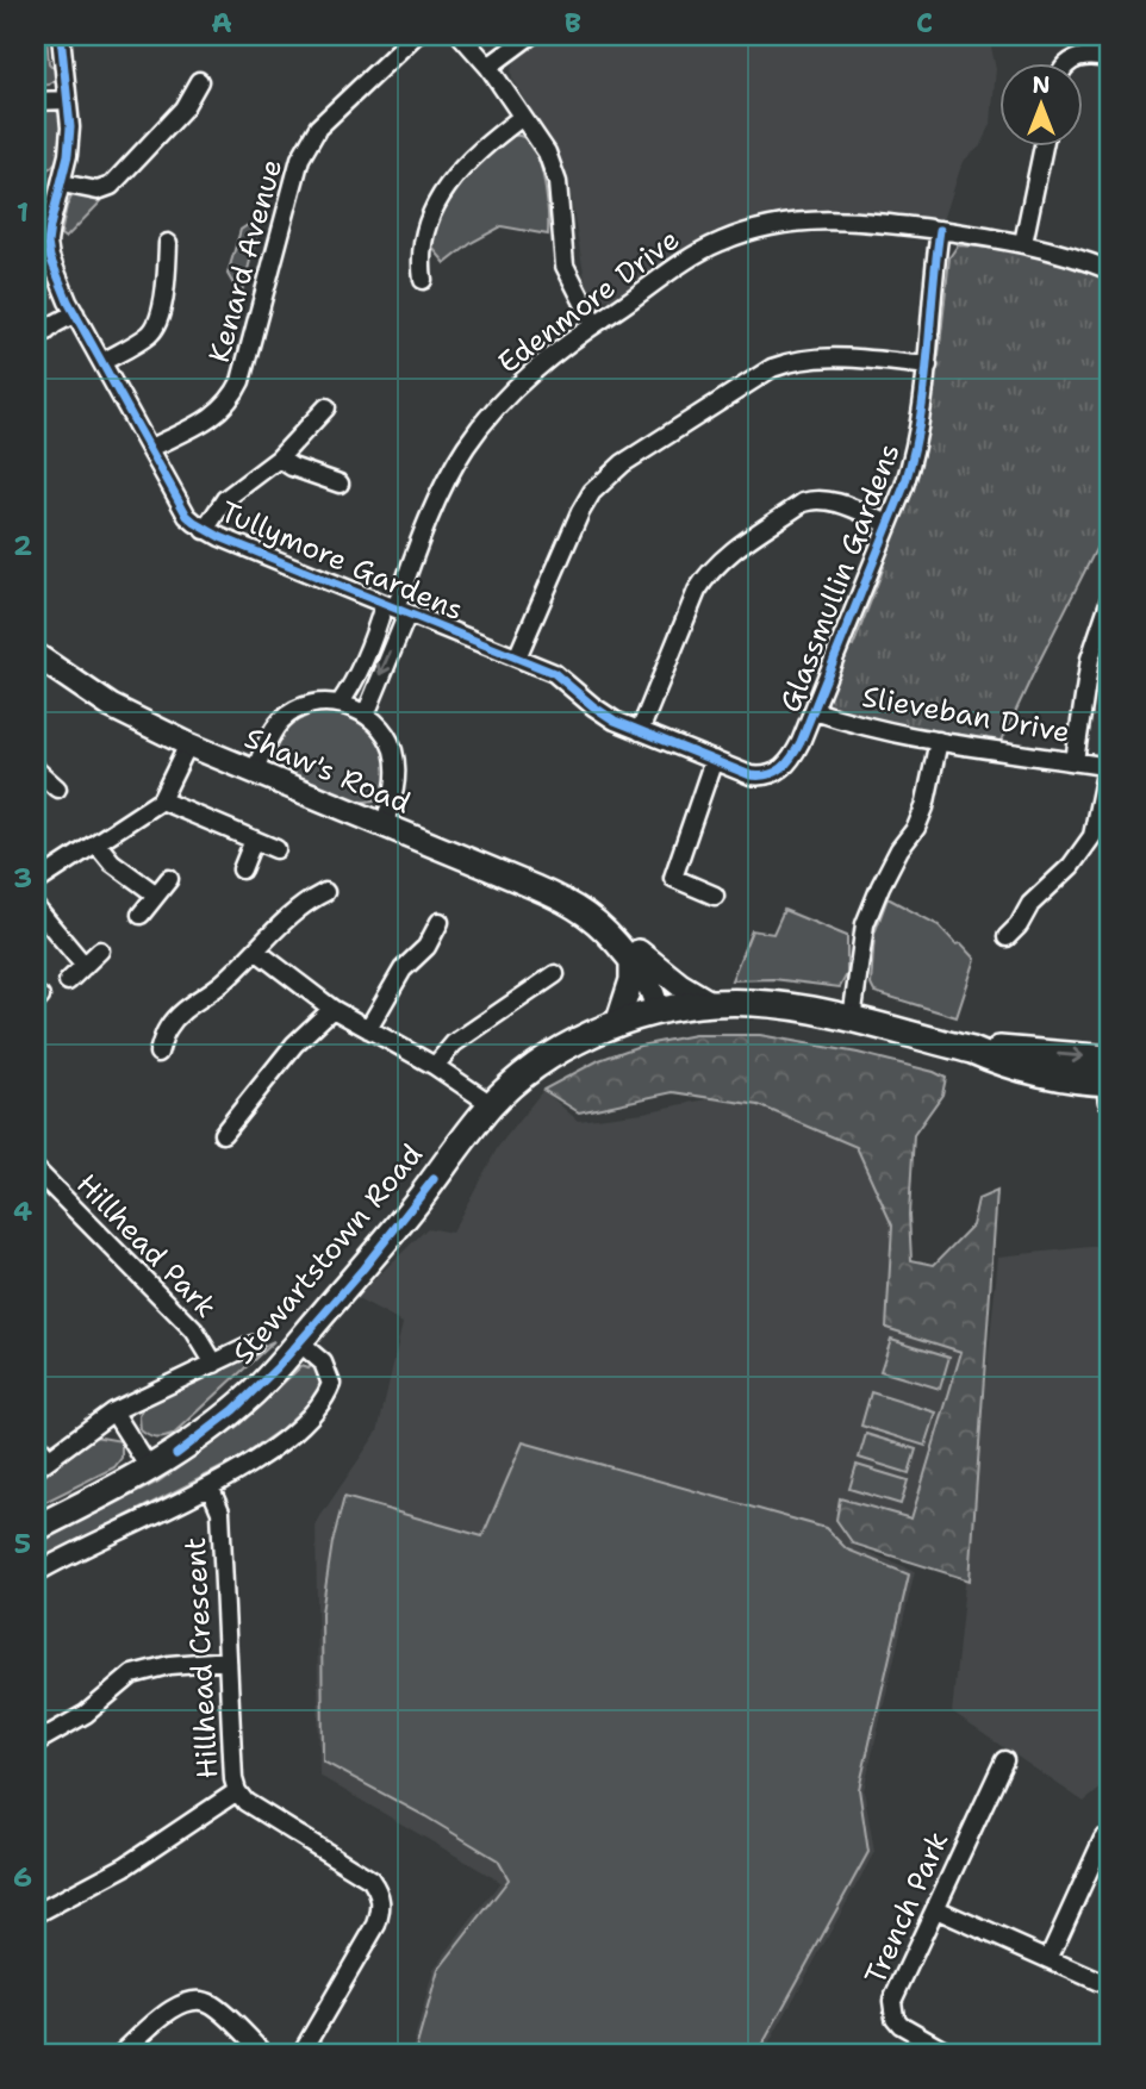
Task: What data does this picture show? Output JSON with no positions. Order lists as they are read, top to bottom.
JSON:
{
  "streets": {
    "main road": ["Stewartstown Road"],
    "street": [
      "Kenard Avenue",
      "Edenmore Drive",
      "Tullymore Gardens",
      "Glassmullin Gardens",
      "Slieveban Drive",
      "Shaw's Road",
      "Hillhead Park",
      "Hillhead Crescent",
      "Trench Park"
    ]
  },
  "crossings": [
    ["Kenard Avenue", "Tullymore Gardens"],
    ["Edenmore Drive", "Tullymore Gardens"],
    ["Edenmore Drive", "Glassmullin Gardens"],
    ["Tullymore Gardens", "Glassmullin Gardens"],
    ["Glassmullin Gardens", "Slieveban Drive"],
    ["Shaw's Road", "Stewartstown Road"],
    ["Stewartstown Road", "Hillhead Crescent"]
  ],
  "north": "top",
  "grid": {
    "columns": ["A", "B", "C"],
    "rows": [
      "1",
      "2",
      "3",
      "4",
      "5",
      "6"
    ]
  }
}
